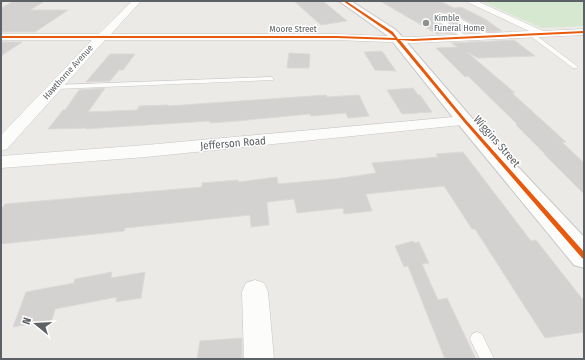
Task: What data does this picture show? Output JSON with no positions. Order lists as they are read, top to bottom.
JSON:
{
  "streets": {
    "street": [
      "Moore Street",
      "Hawthorne Avenue",
      "Wiggins Street",
      "Jefferson Road"
    ]
  },
  "crossings": [
    ["Moore Street", "Hawthorne Avenue"],
    ["Moore Street", "Wiggins Street"],
    ["Wiggins Street", "Jefferson Road"]
  ],
  "places": ["Kimble Funeral Home"],
  "north": "left"
}
